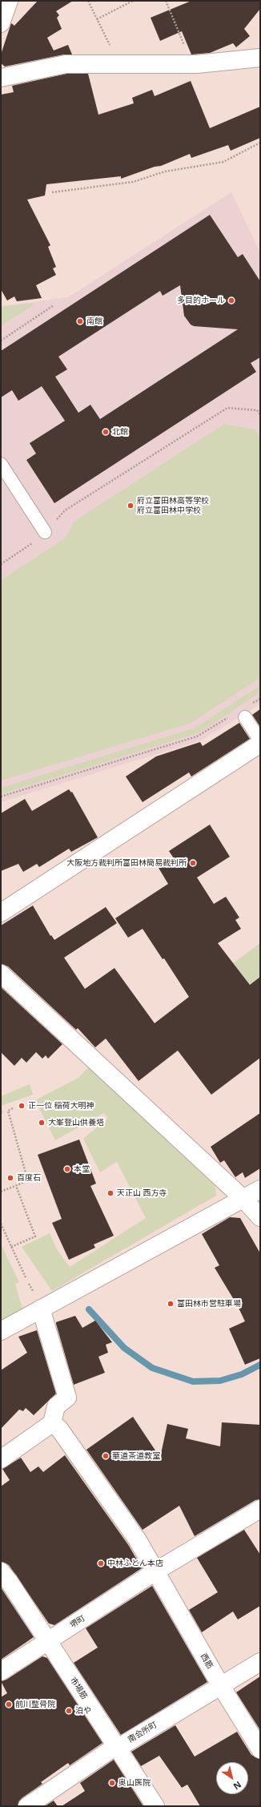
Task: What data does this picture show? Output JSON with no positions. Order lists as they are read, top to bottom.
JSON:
{
  "streets": {
    "street": [
      "堺町",
      "西筋",
      "市場筋",
      "南会所町"
    ]
  },
  "crossings": [
    ["堺町", "西筋"],
    ["堺町", "市場筋"],
    ["西筋", "南会所町"],
    ["市場筋", "南会所町"]
  ],
  "places": [
    "多目的ホール",
    "南館",
    "北館",
    "府立富田林高等学校 府立富田林中学校",
    "大阪地方裁判所富田林簡易裁判所",
    "正一位 稲荷大明神",
    "大峯登山供養塔",
    "本堂",
    "百度石",
    "天正山 西方寺",
    "富田林市営駐車場",
    "華道茶道教室",
    "中林ふとん本店",
    "前川整骨院",
    "泊や",
    "奥山医院"
  ],
  "north": "bottom right"
}
